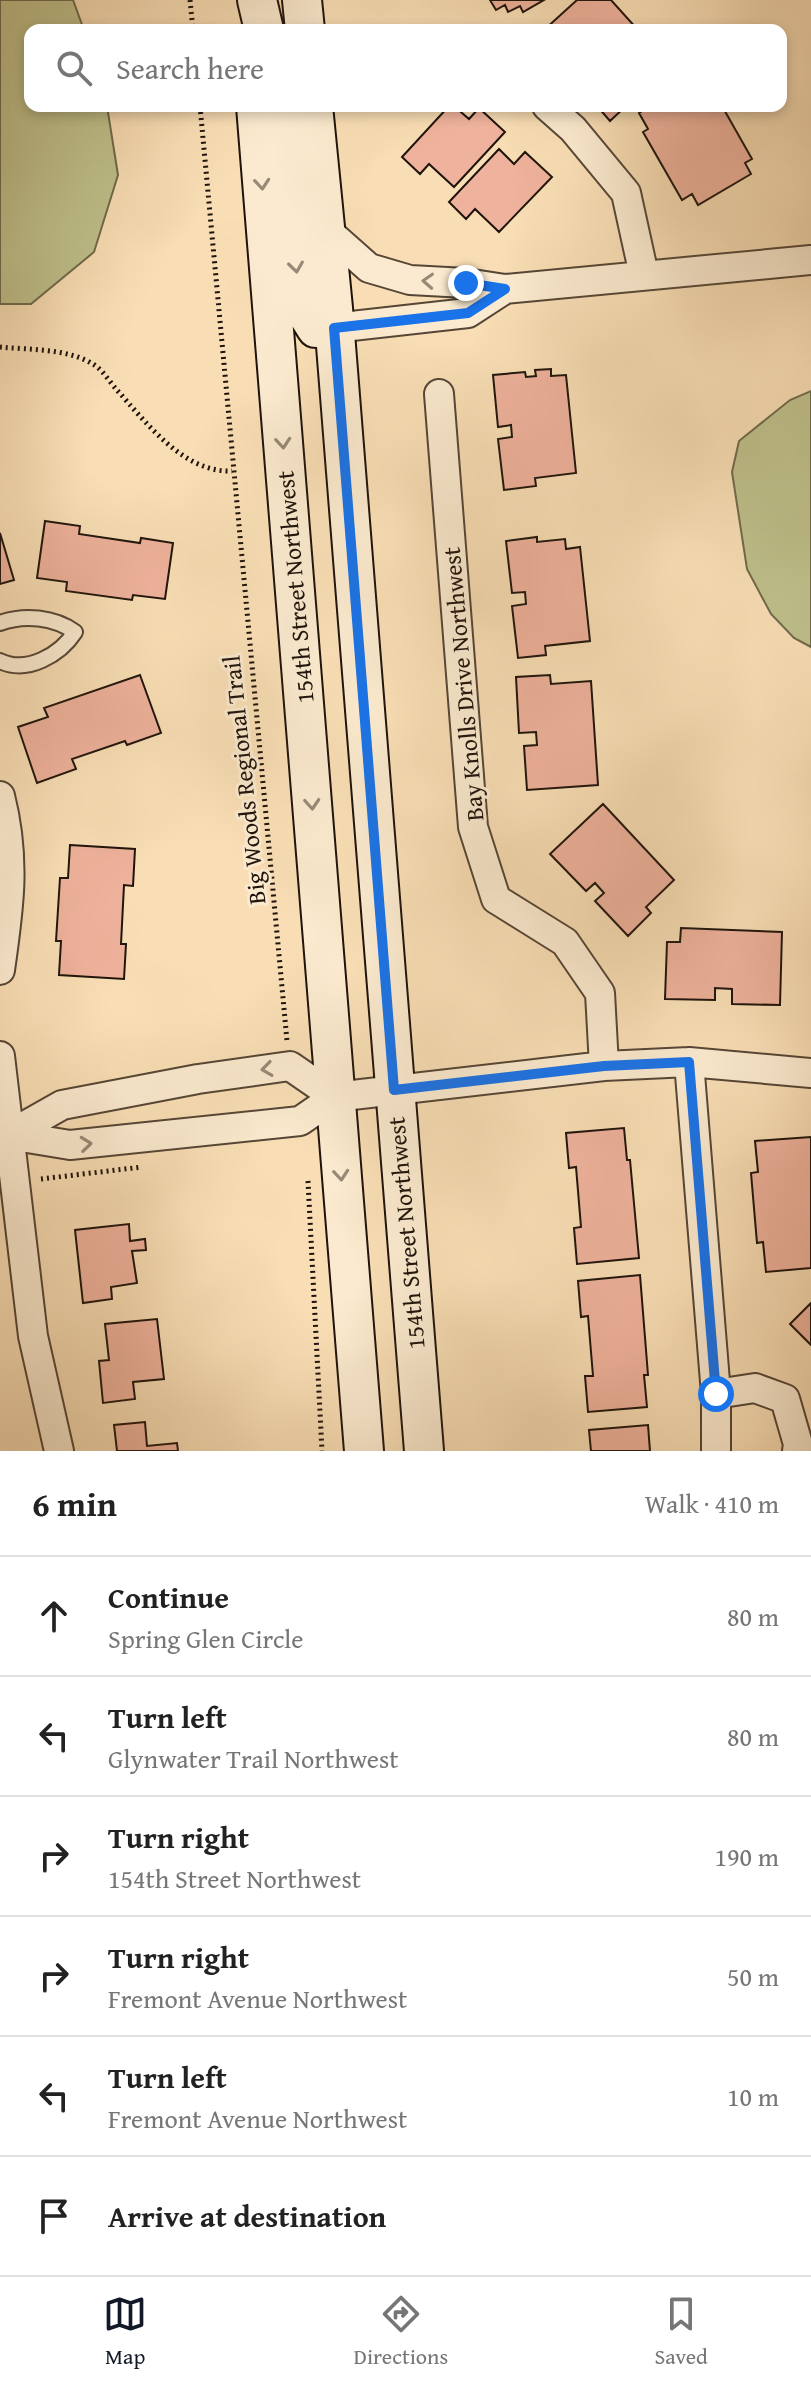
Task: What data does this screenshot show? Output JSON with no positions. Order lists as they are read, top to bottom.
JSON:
{
  "streets": {
    "street": ["154th Street Northwest", "Bay Knolls Drive Northwest"],
    "path": ["Big Woods Regional Trail"]
  },
  "page": {
    "search": "Search here",
    "heading": ["6 min", "Walk · 410 m"],
    "list": [
      ["Continue", "Spring Glen Circle", "80 m"],
      ["Turn left", "Glynwater Trail Northwest", "80 m"],
      ["Turn right", "154th Street Northwest", "190 m"],
      ["Turn right", "Fremont Avenue Northwest", "50 m"],
      ["Turn left", "Fremont Avenue Northwest", "10 m"],
      "Arrive at destination"
    ],
    "nav": ["Map", "Directions", "Saved"]
  }
}
